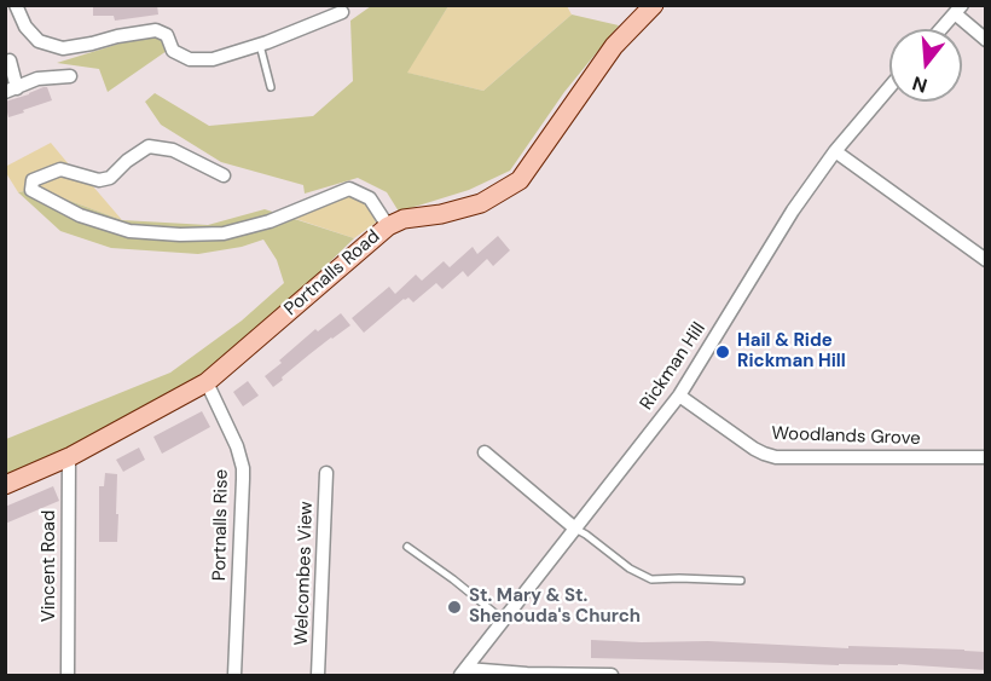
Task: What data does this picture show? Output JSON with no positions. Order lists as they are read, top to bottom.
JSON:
{
  "streets": {
    "street": [
      "Portnalls Road",
      "Rickman Hill",
      "Woodlands Grove",
      "Portnalls Rise",
      "Vincent Road",
      "Welcombes View"
    ]
  },
  "crossings": [
    ["Portnalls Road", "Portnalls Rise"],
    ["Portnalls Road", "Vincent Road"],
    ["Rickman Hill", "Woodlands Grove"]
  ],
  "places": ["Hail & Ride Rickman Hill", "St. Mary & St. Shenouda's Church"],
  "north": "bottom"
}
